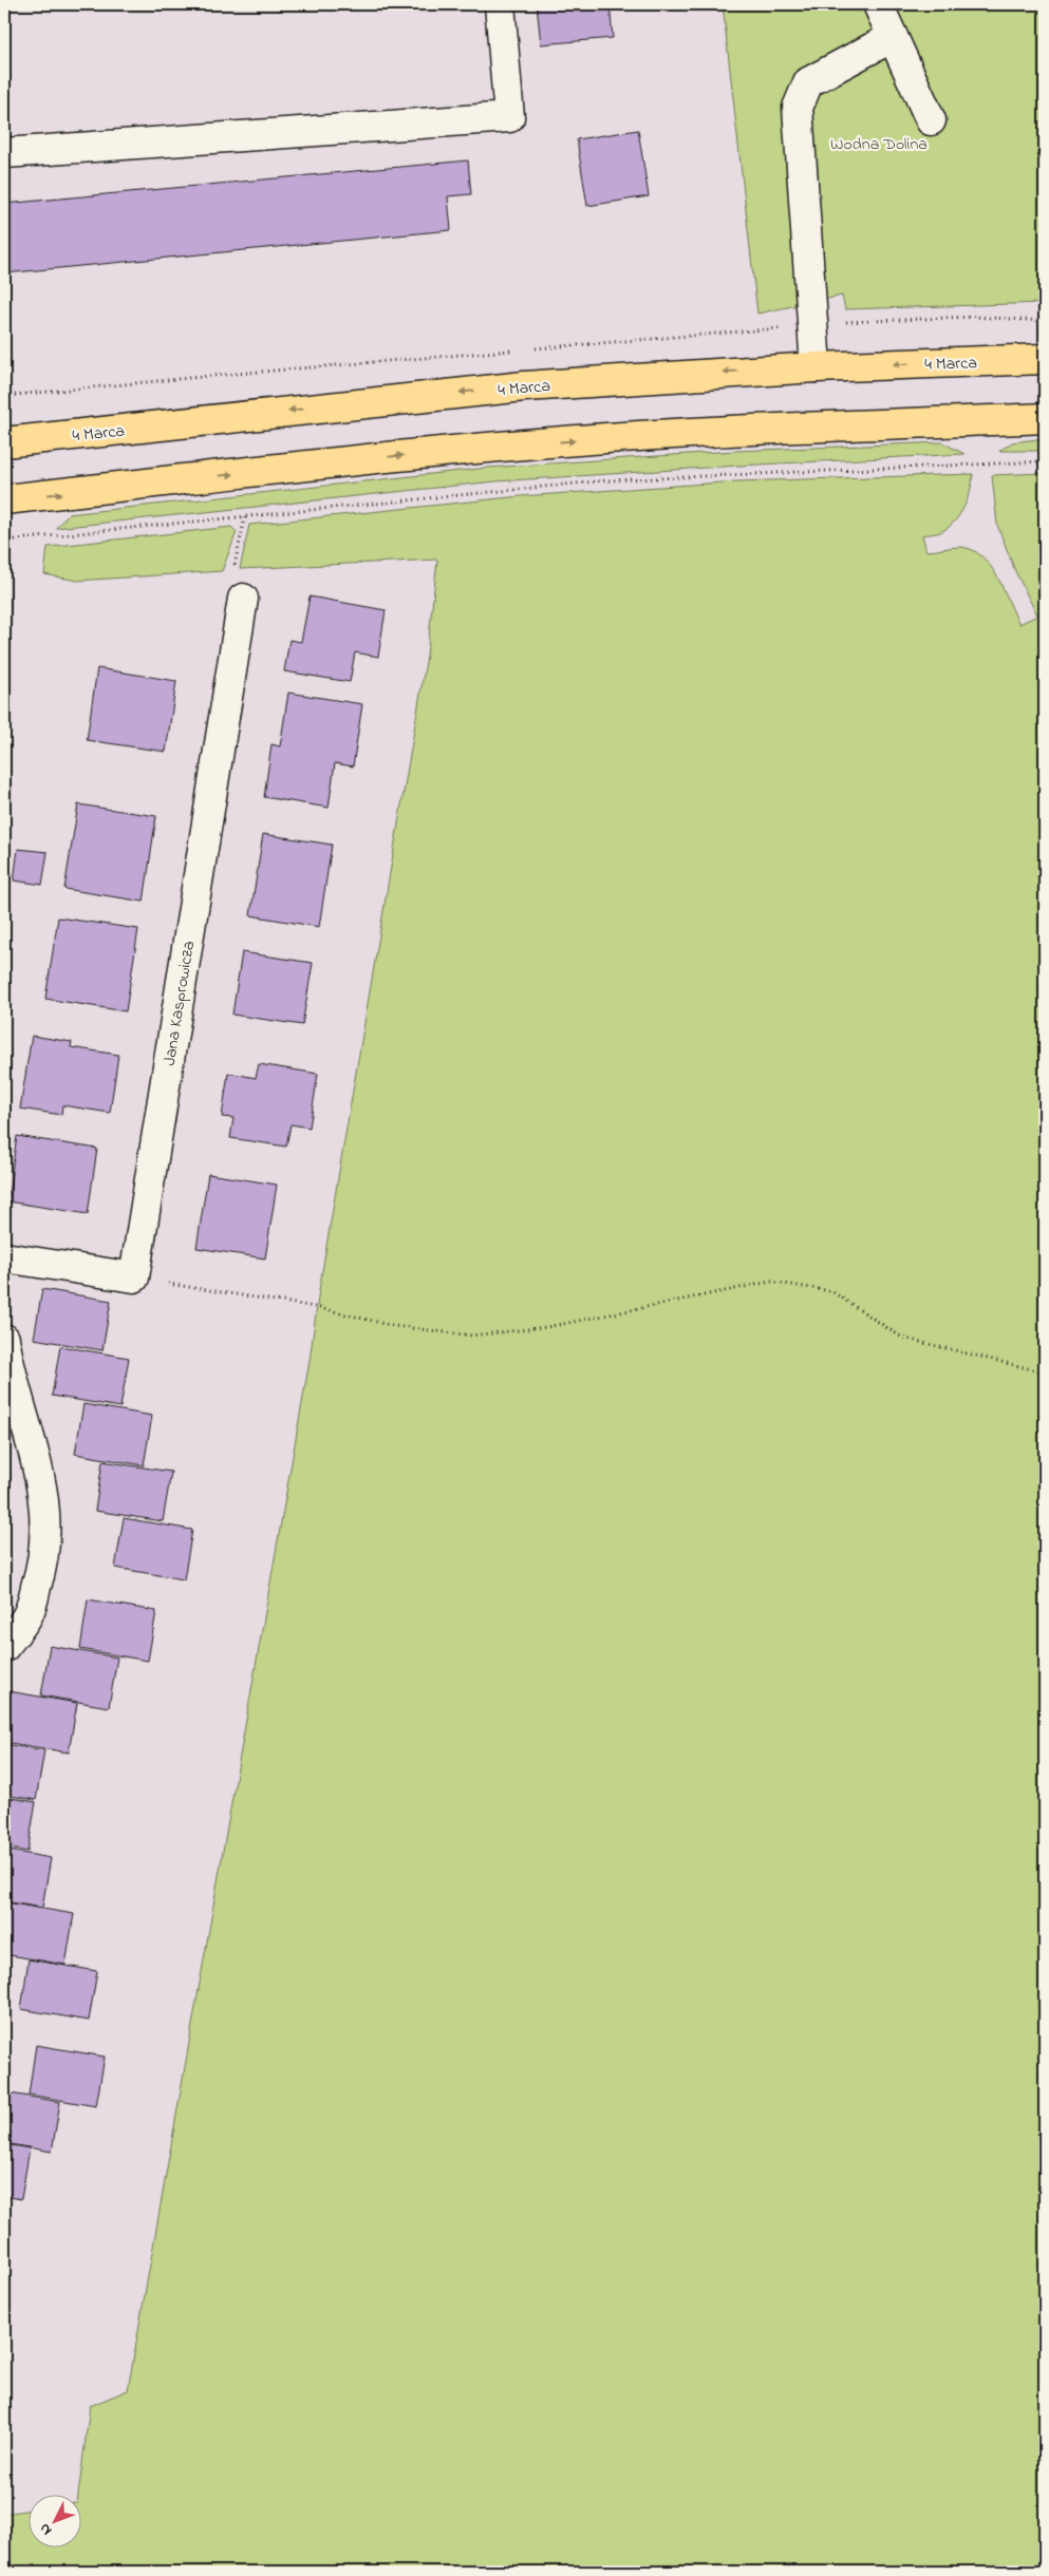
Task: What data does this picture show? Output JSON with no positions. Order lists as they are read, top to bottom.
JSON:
{
  "streets": {
    "main road": ["4 Marca"],
    "street": ["Jana Kasprowicza"]
  },
  "parks": ["Wodna Dolina"],
  "north": "bottom left"
}
